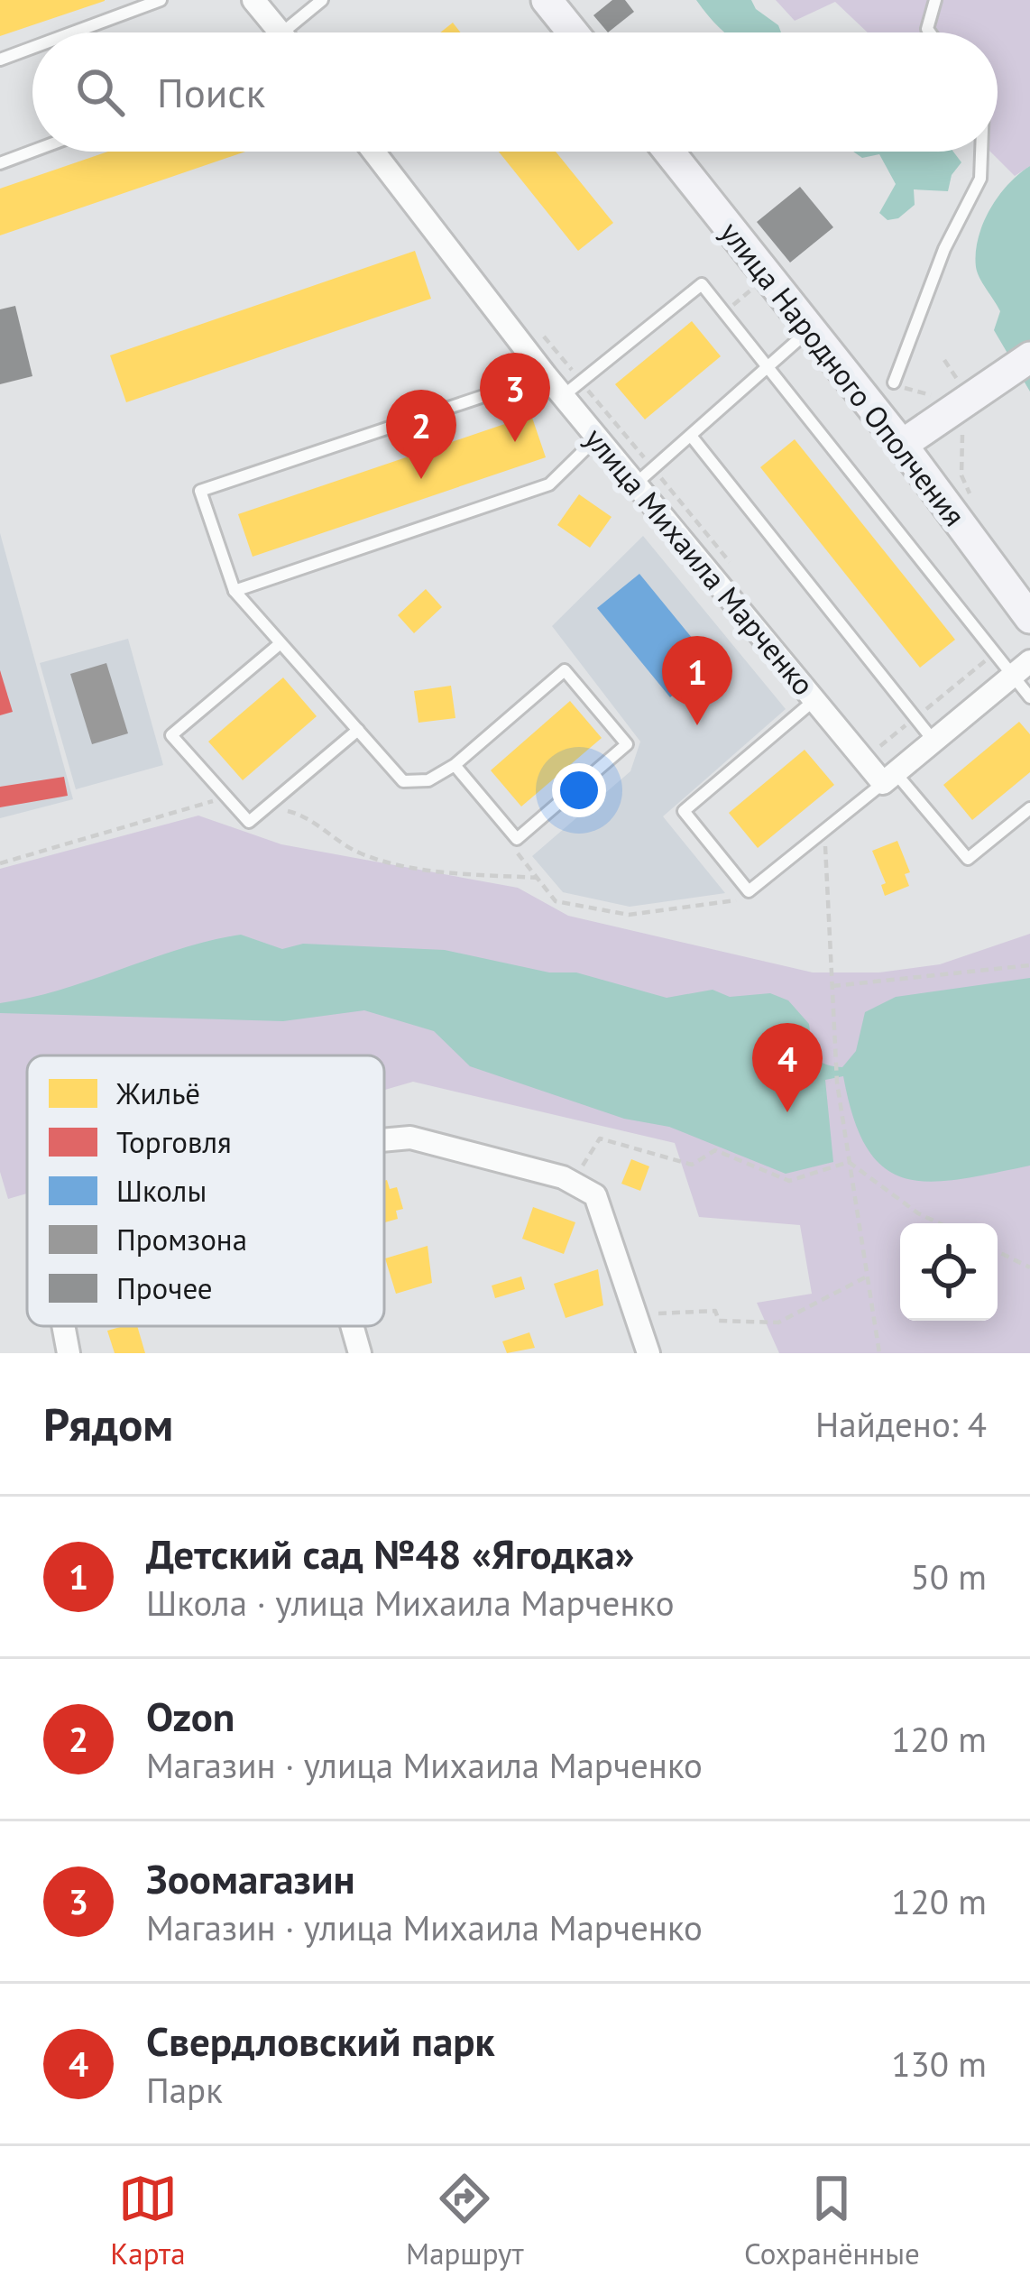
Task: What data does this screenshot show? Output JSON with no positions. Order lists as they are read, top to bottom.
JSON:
{
  "streets": {
    "street": ["улица Народного Ополчения", "улица Михаила Марченко"]
  },
  "legend": [
    "Жильё",
    "Торговля",
    "Школы",
    "Промзона",
    "Прочее"
  ],
  "page": {
    "search": "Поиск",
    "pins": [
      "3",
      "2",
      "1",
      "4"
    ],
    "heading": ["Рядом", "Найдено: 4"],
    "list": [
      {
        "mark": "1",
        "name": "Детский сад №48 «Ягодка»",
        "note": "Школа · улица Михаила Марченко",
        "value": "50 m"
      },
      {
        "mark": "2",
        "name": "Ozon",
        "note": "Магазин · улица Михаила Марченко",
        "value": "120 m"
      },
      {
        "mark": "3",
        "name": "Зоомагазин",
        "note": "Магазин · улица Михаила Марченко",
        "value": "120 m"
      },
      {
        "mark": "4",
        "name": "Свердловский парк",
        "note": "Парк",
        "value": "130 m"
      }
    ],
    "nav": ["Карта", "Маршрут", "Сохранённые"]
  }
}
